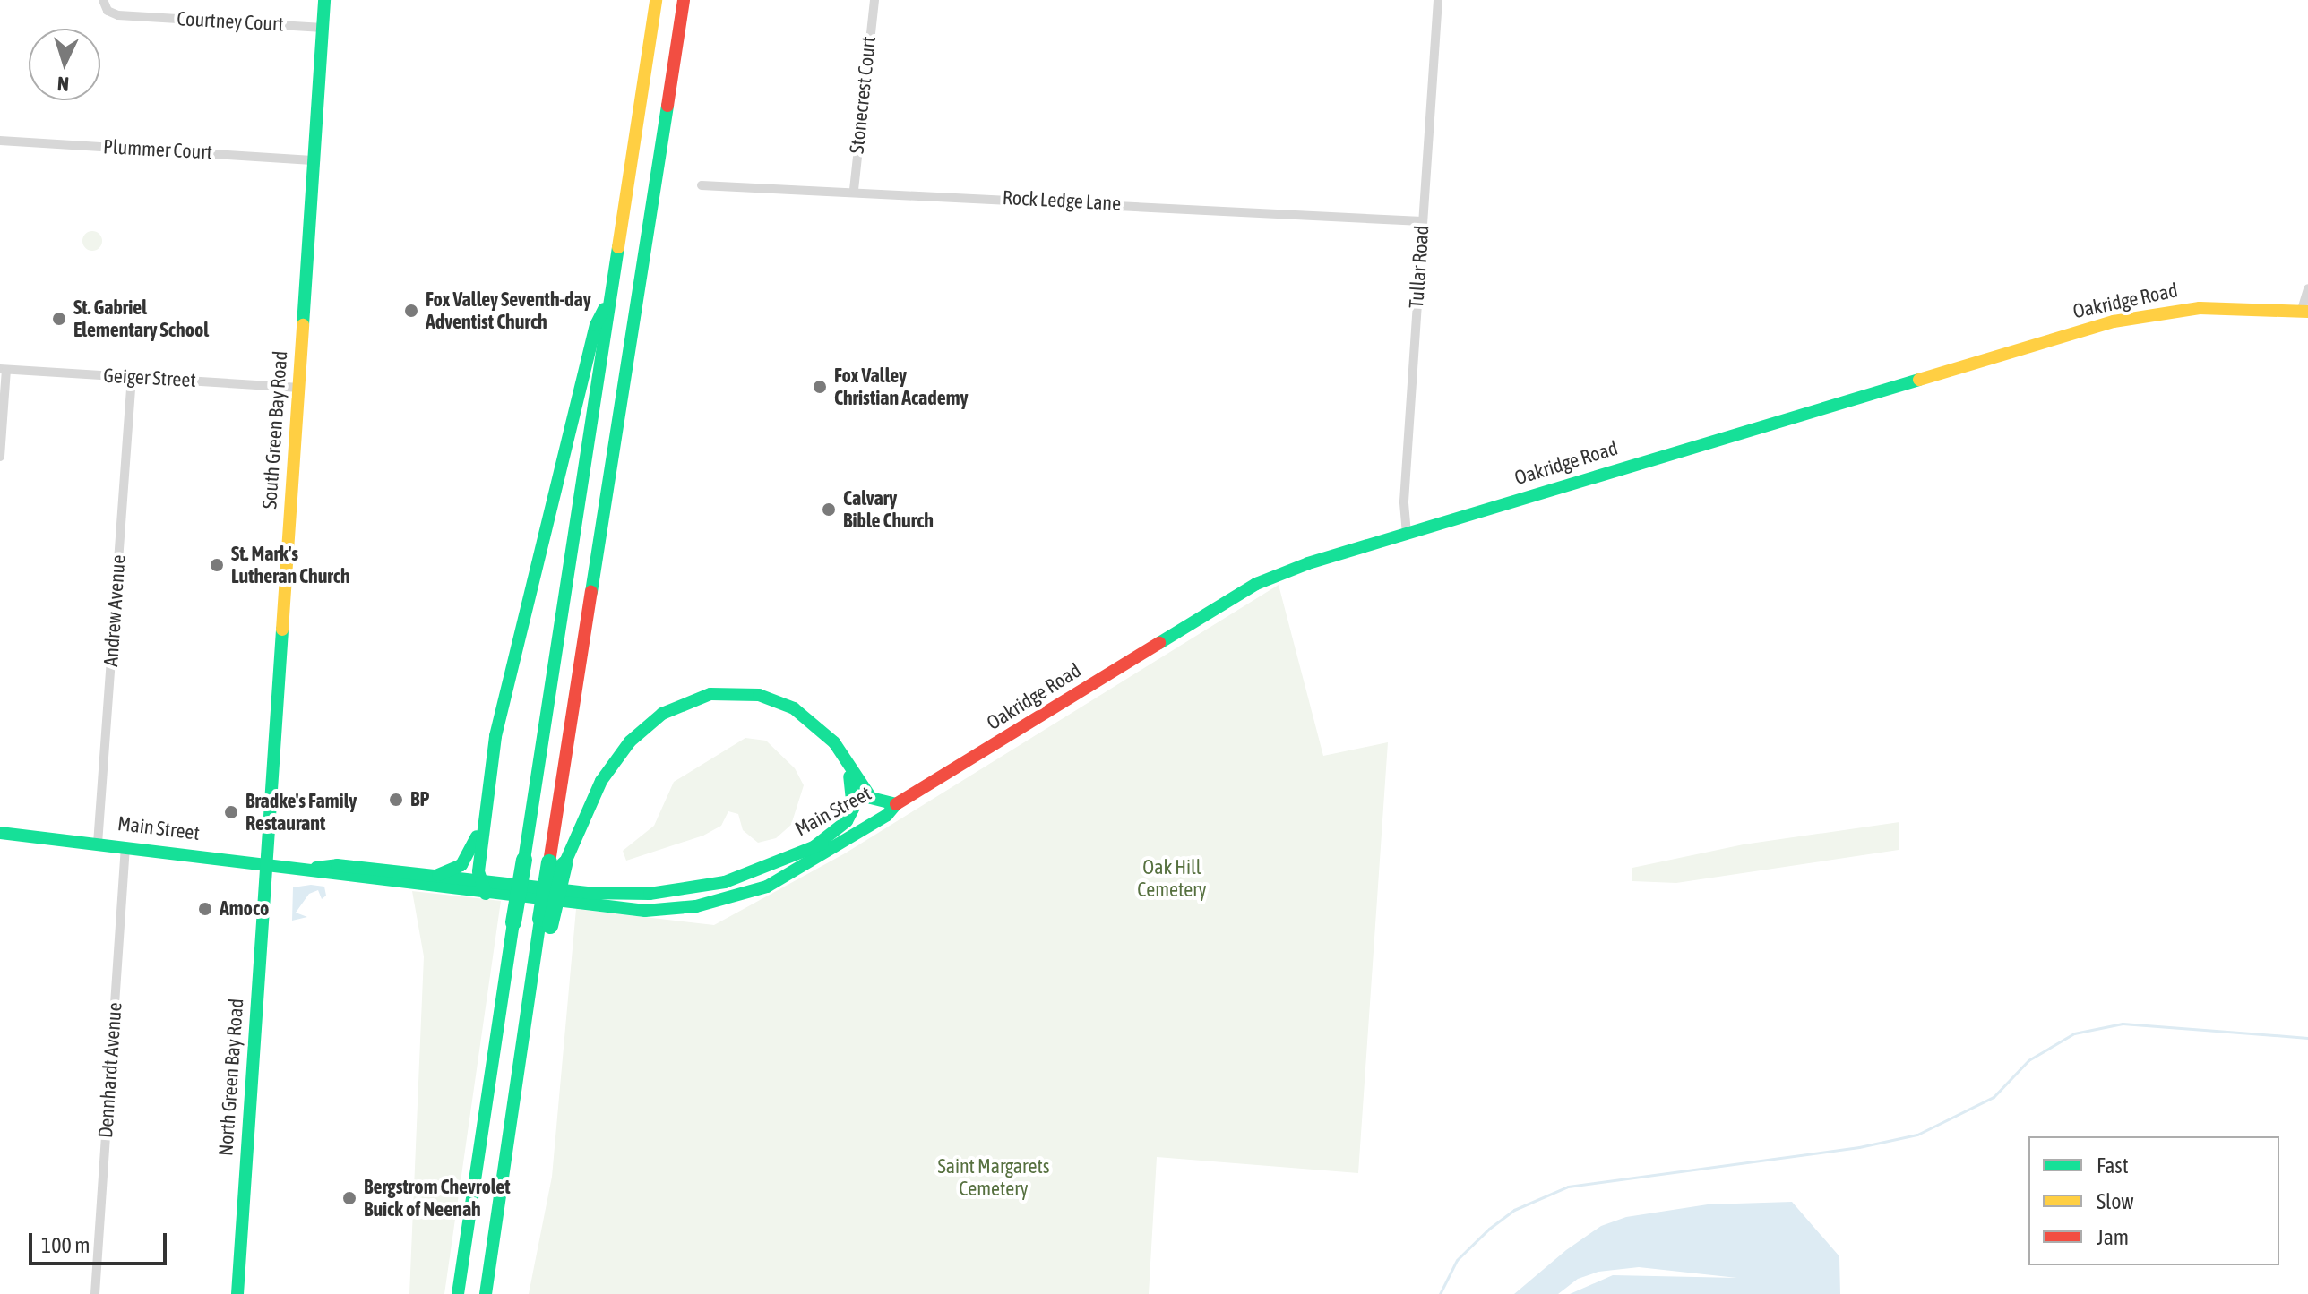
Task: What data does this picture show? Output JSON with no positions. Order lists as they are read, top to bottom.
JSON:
{
  "streets": {
    "main road": [
      "Oakridge Road",
      "South Green Bay Road",
      "Main Street",
      "North Green Bay Road"
    ],
    "street": [
      "Courtney Court",
      "Stonecrest Court",
      "Plummer Court",
      "Rock Ledge Lane",
      "Tullar Road",
      "Geiger Street",
      "Andrew Avenue",
      "Dennhardt Avenue"
    ]
  },
  "crossings": [
    ["Courtney Court", "South Green Bay Road"],
    ["Stonecrest Court", "Rock Ledge Lane"],
    ["Plummer Court", "South Green Bay Road"],
    ["Rock Ledge Lane", "Tullar Road"],
    ["Tullar Road", "Oakridge Road"],
    ["Oakridge Road", "Main Street"],
    ["Geiger Street", "South Green Bay Road"],
    ["Geiger Street", "Andrew Avenue"],
    ["South Green Bay Road", "Main Street"],
    ["South Green Bay Road", "North Green Bay Road"],
    ["Andrew Avenue", "Main Street"],
    ["Main Street", "Dennhardt Avenue"],
    ["Main Street", "North Green Bay Road"]
  ],
  "parks": ["Oak Hill Cemetery", "Saint Margarets Cemetery"],
  "places": [
    "Fox Valley Seventh-day Adventist Church",
    "St. Gabriel Elementary School",
    "Fox Valley Christian Academy",
    "Calvary Bible Church",
    "St. Mark's Lutheran Church",
    "BP",
    "Bradke's Family Restaurant",
    "Amoco",
    "Bergstrom Chevrolet Buick of Neenah"
  ],
  "legend": ["Fast", "Slow", "Jam"],
  "scale_bar": "100 m",
  "north": "bottom"
}
